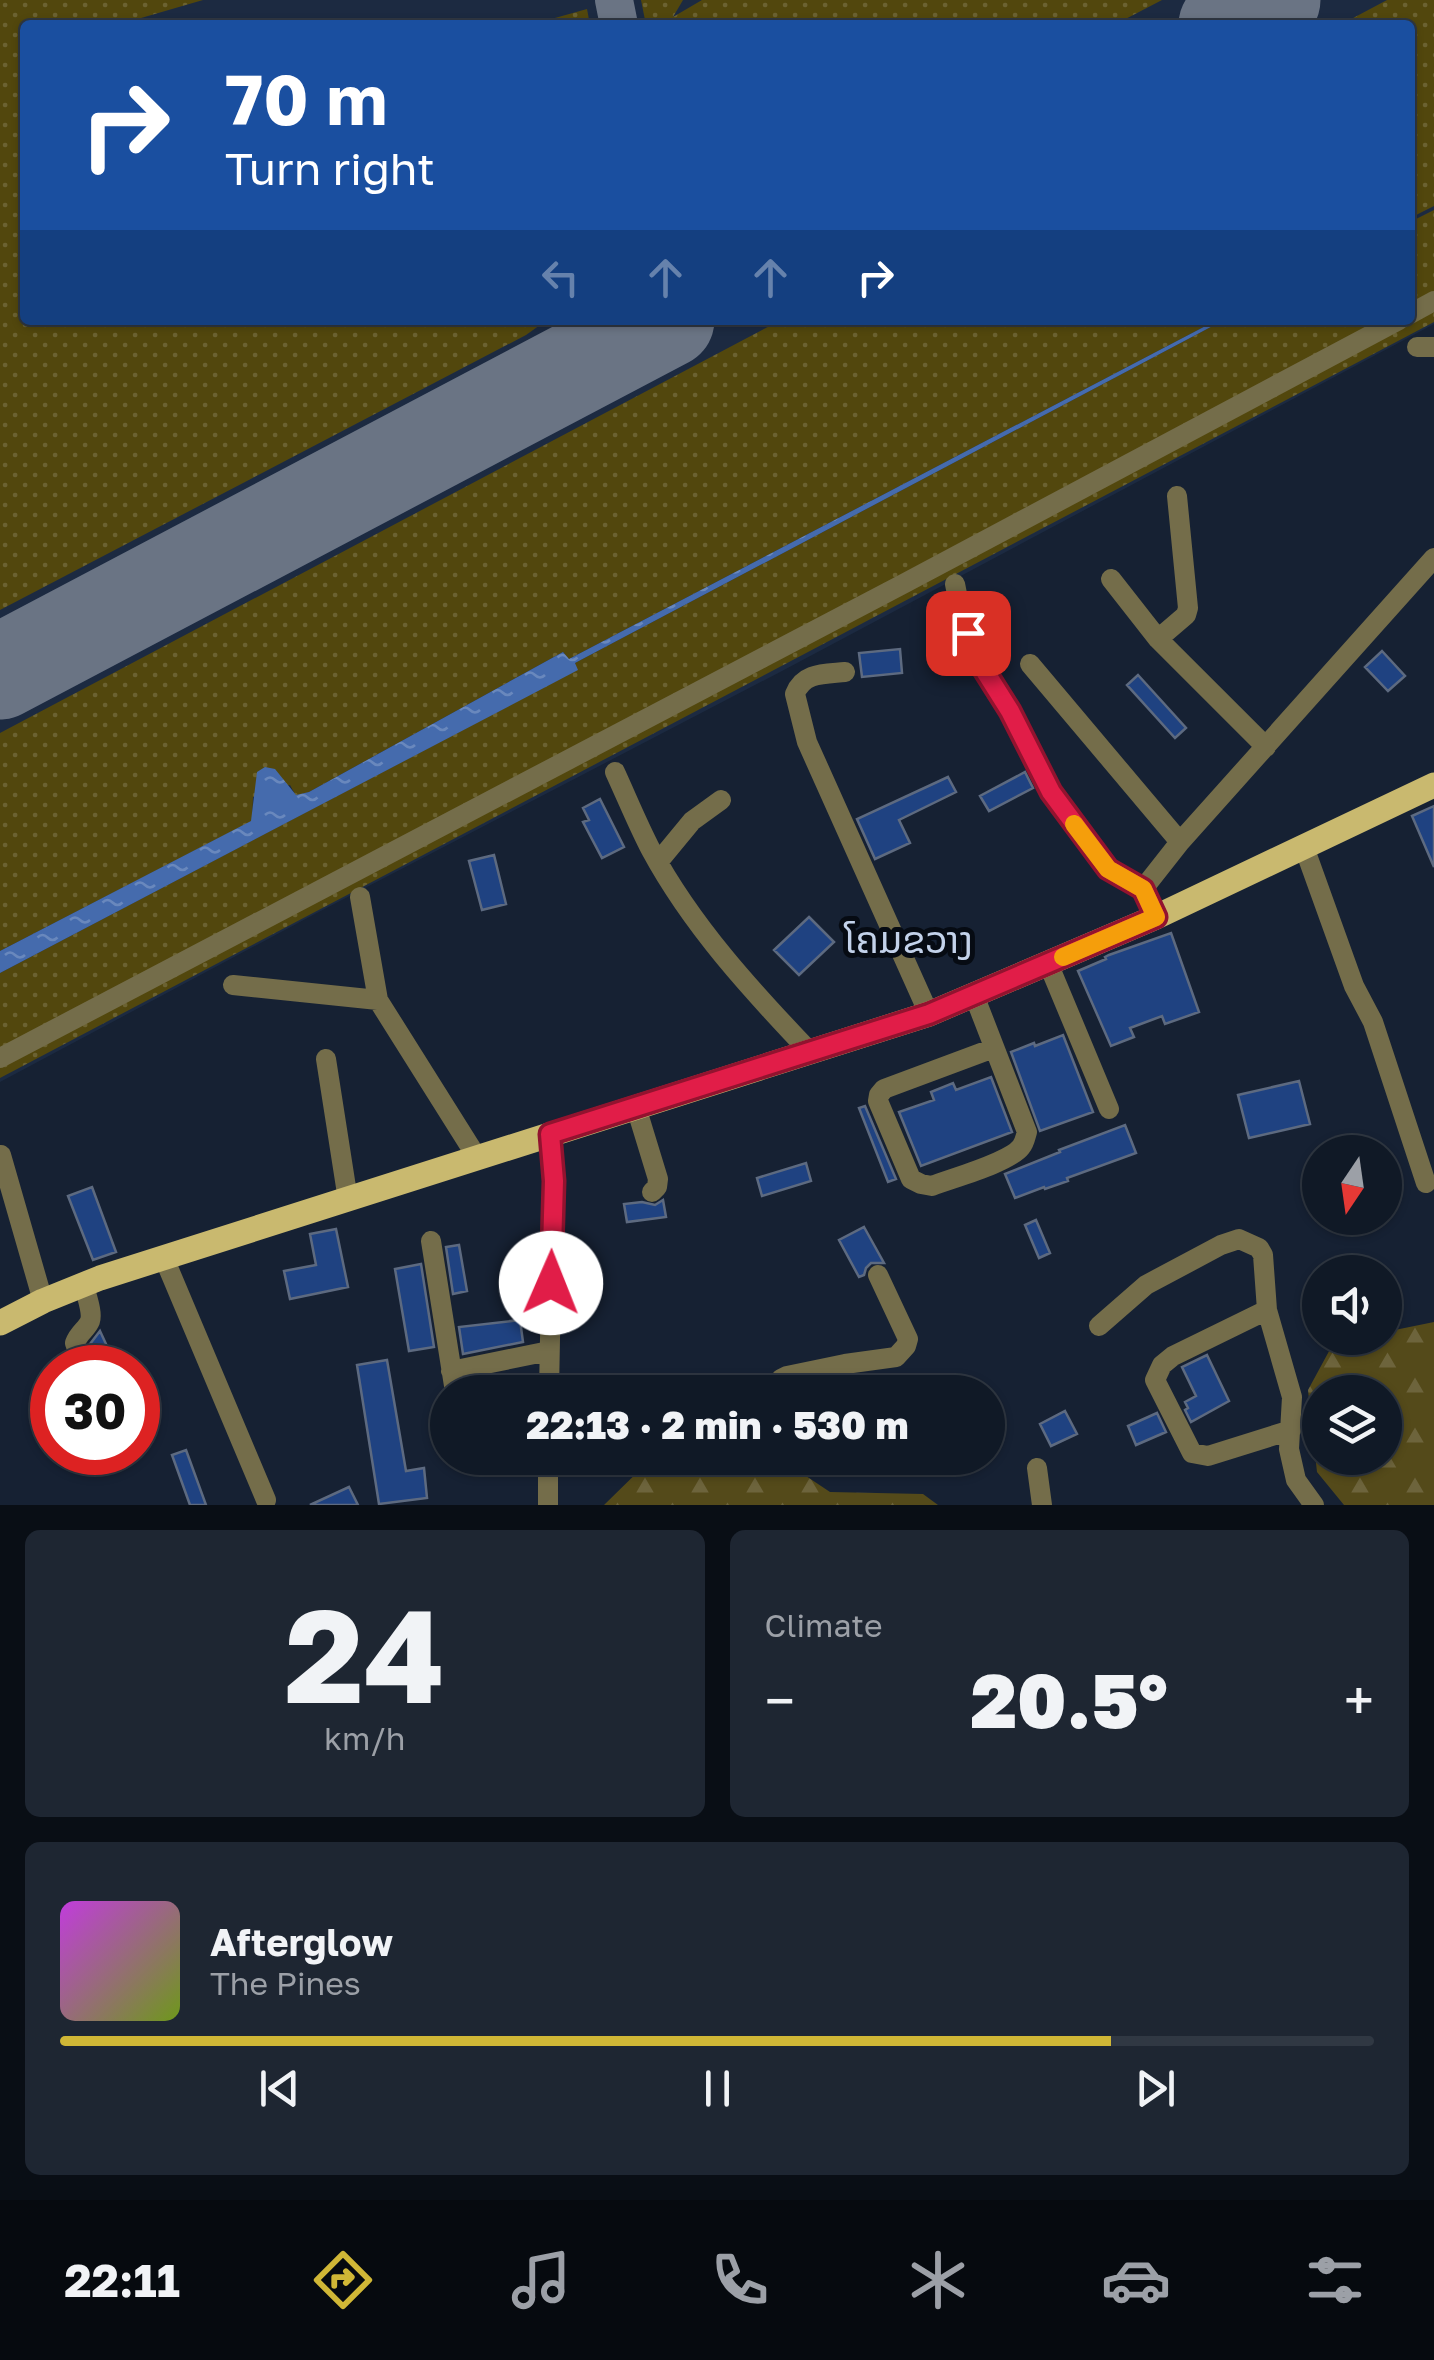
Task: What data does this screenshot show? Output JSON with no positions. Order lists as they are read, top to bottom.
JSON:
{
  "districts": ["ໂຄມຂວາງ"],
  "north": "bottom",
  "page": {
    "turn": ["70 m", "Turn right"],
    "limit": "30",
    "trip": "22:13 · 2 min · 530 m",
    "tile": [
      ["24", "km/h"],
      "Climate"
    ],
    "heat": ["−", "20.5°", "+"],
    "song": ["Afterglow", "The Pines"],
    "tabs": "22:11"
  }
}
